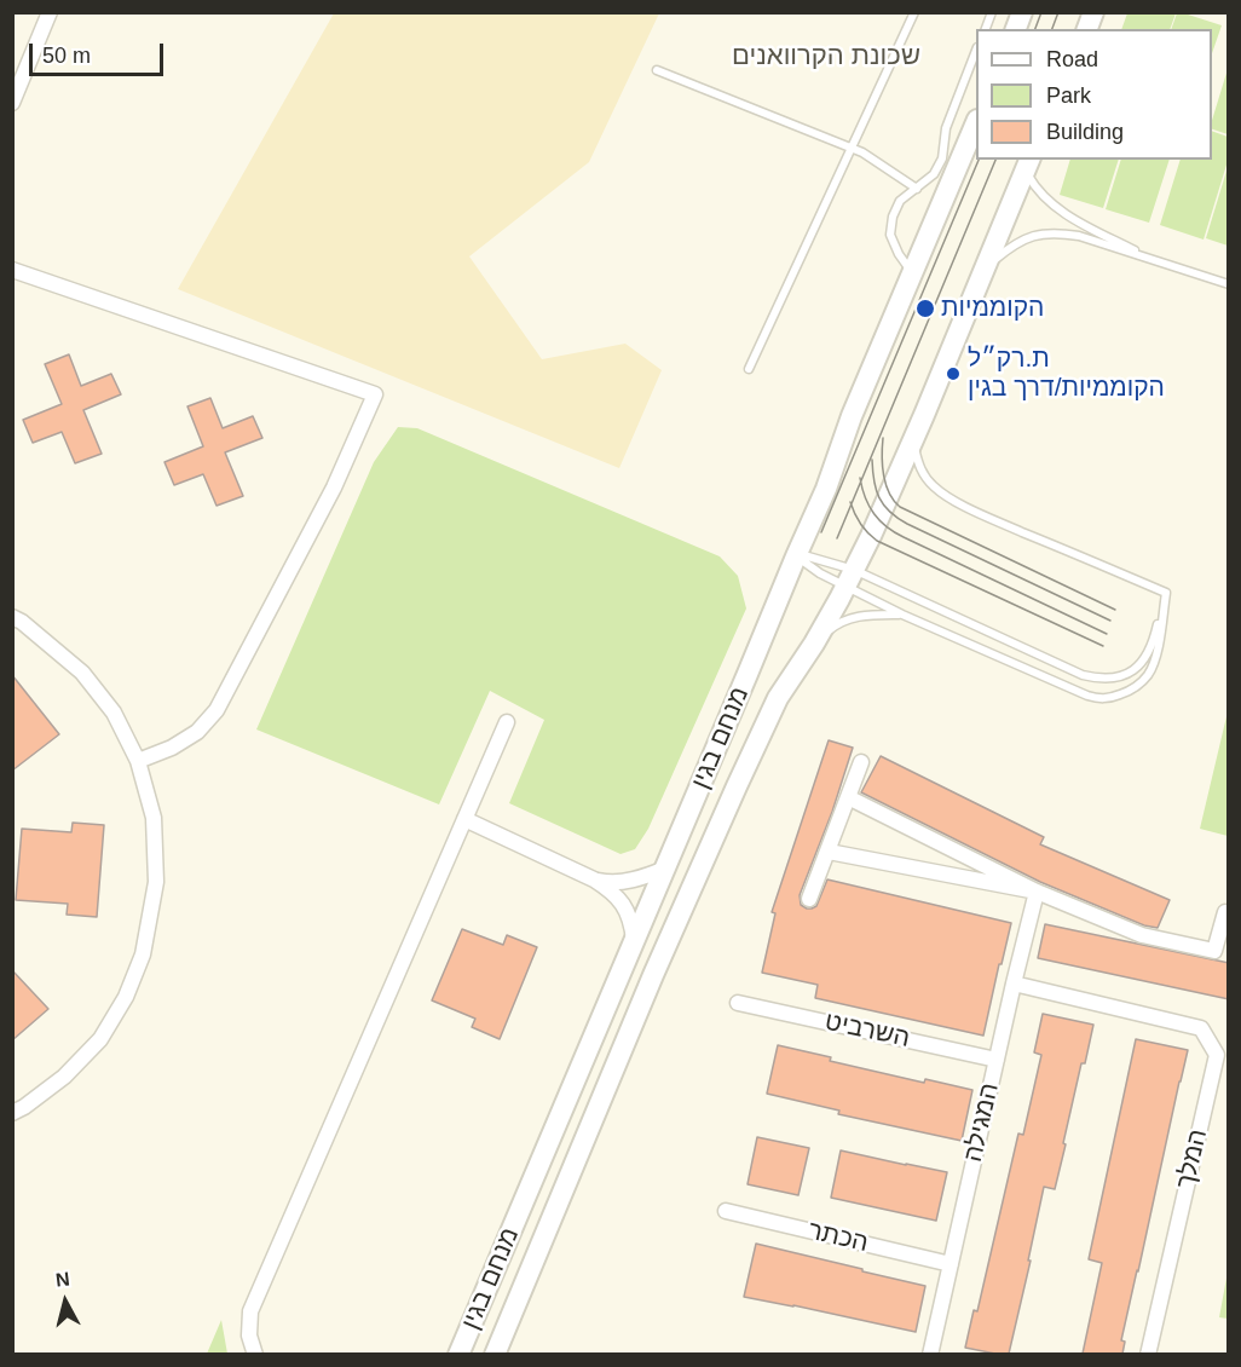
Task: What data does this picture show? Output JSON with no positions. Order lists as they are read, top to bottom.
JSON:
{
  "streets": {
    "street": [
      "מנחם בגין",
      "השרביט",
      "המגילה",
      "המלך",
      "הכתר"
    ]
  },
  "crossings": [
    ["השרביט", "המגילה"],
    ["המגילה", "המלך"],
    ["המגילה", "הכתר"]
  ],
  "districts": ["שכונת הקרוואנים"],
  "places": ["הקוממיות", "ת.רק״ל הקוממיות/דרך בגין"],
  "legend": ["Road", "Park", "Building"],
  "scale_bar": "50 m",
  "north": "top"
}
